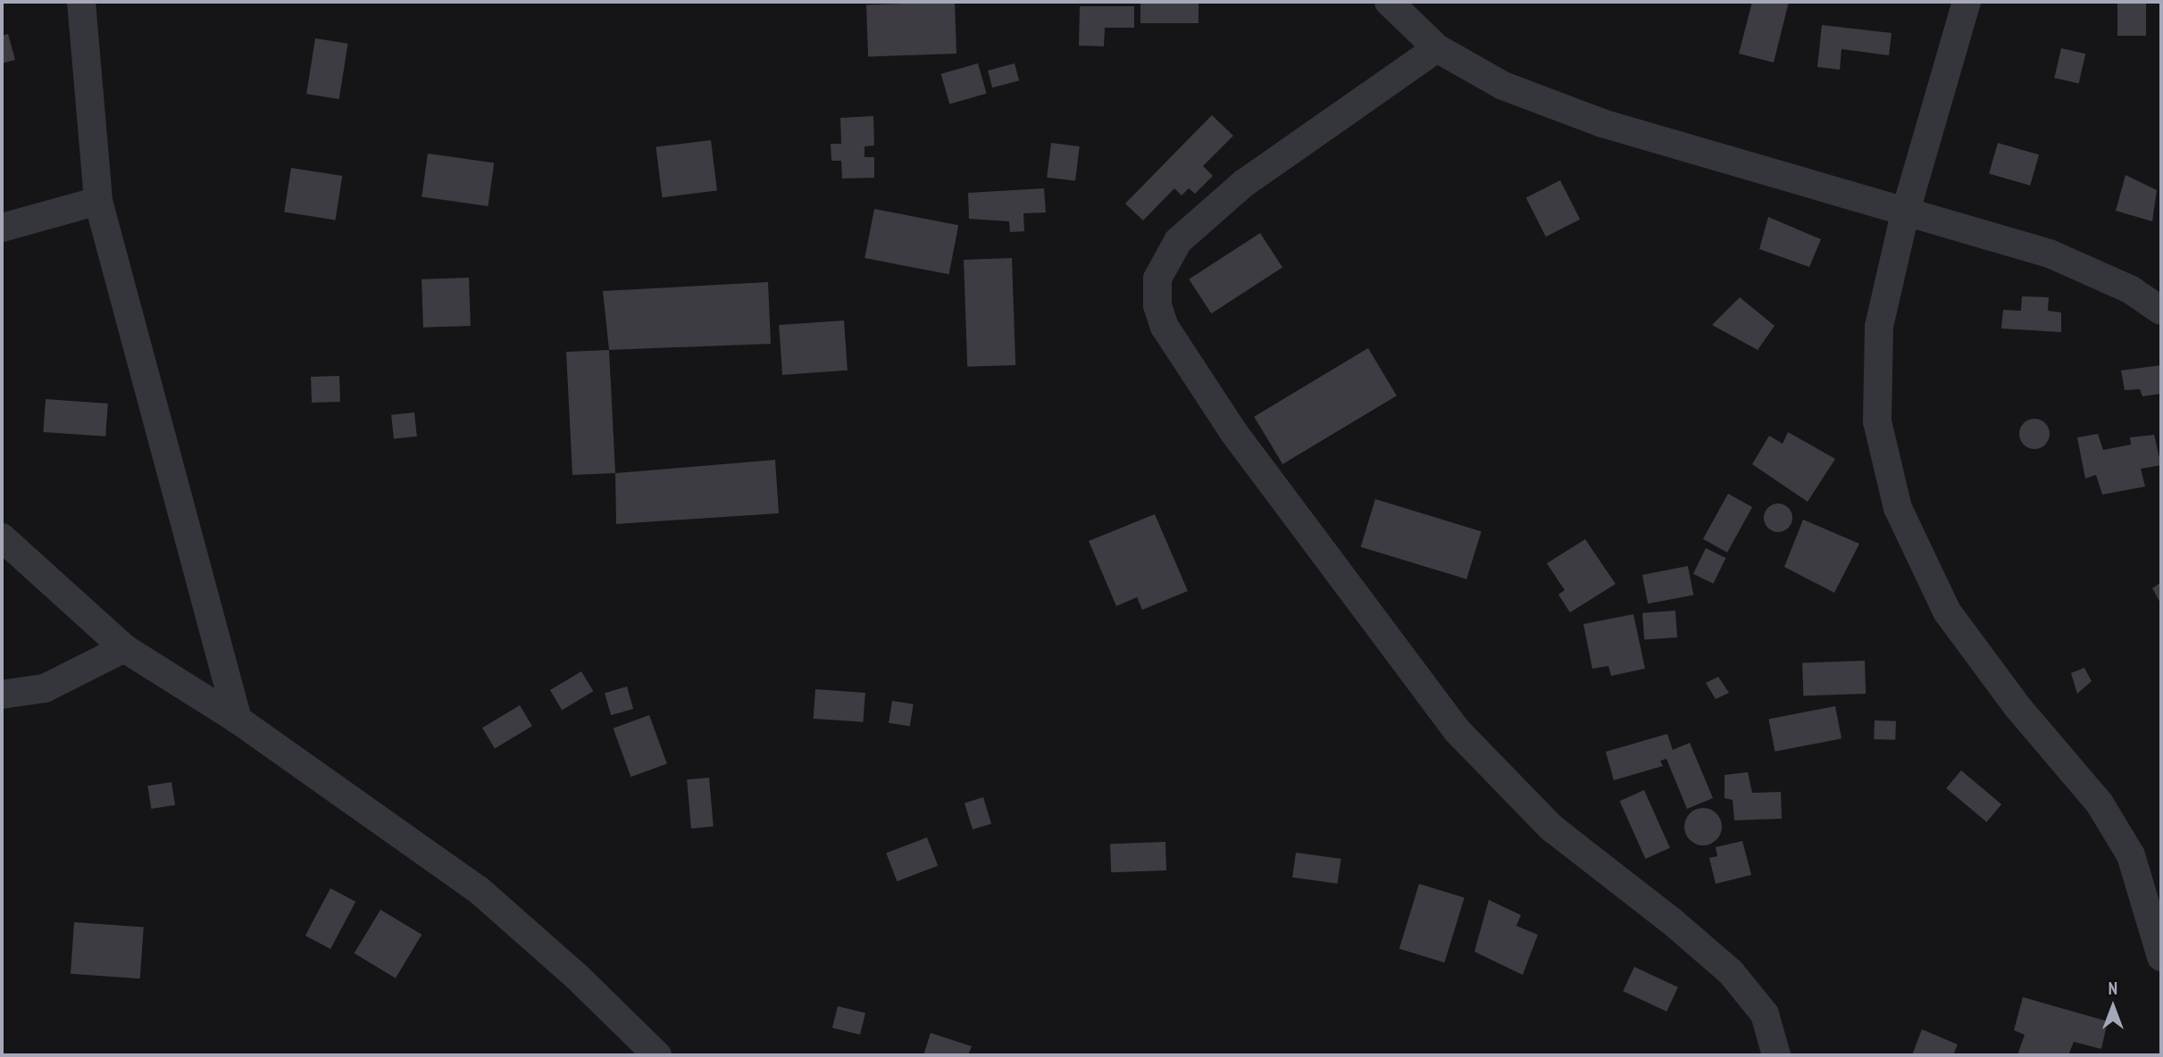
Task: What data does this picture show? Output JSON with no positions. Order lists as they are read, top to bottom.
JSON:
{
  "north": "top"
}
